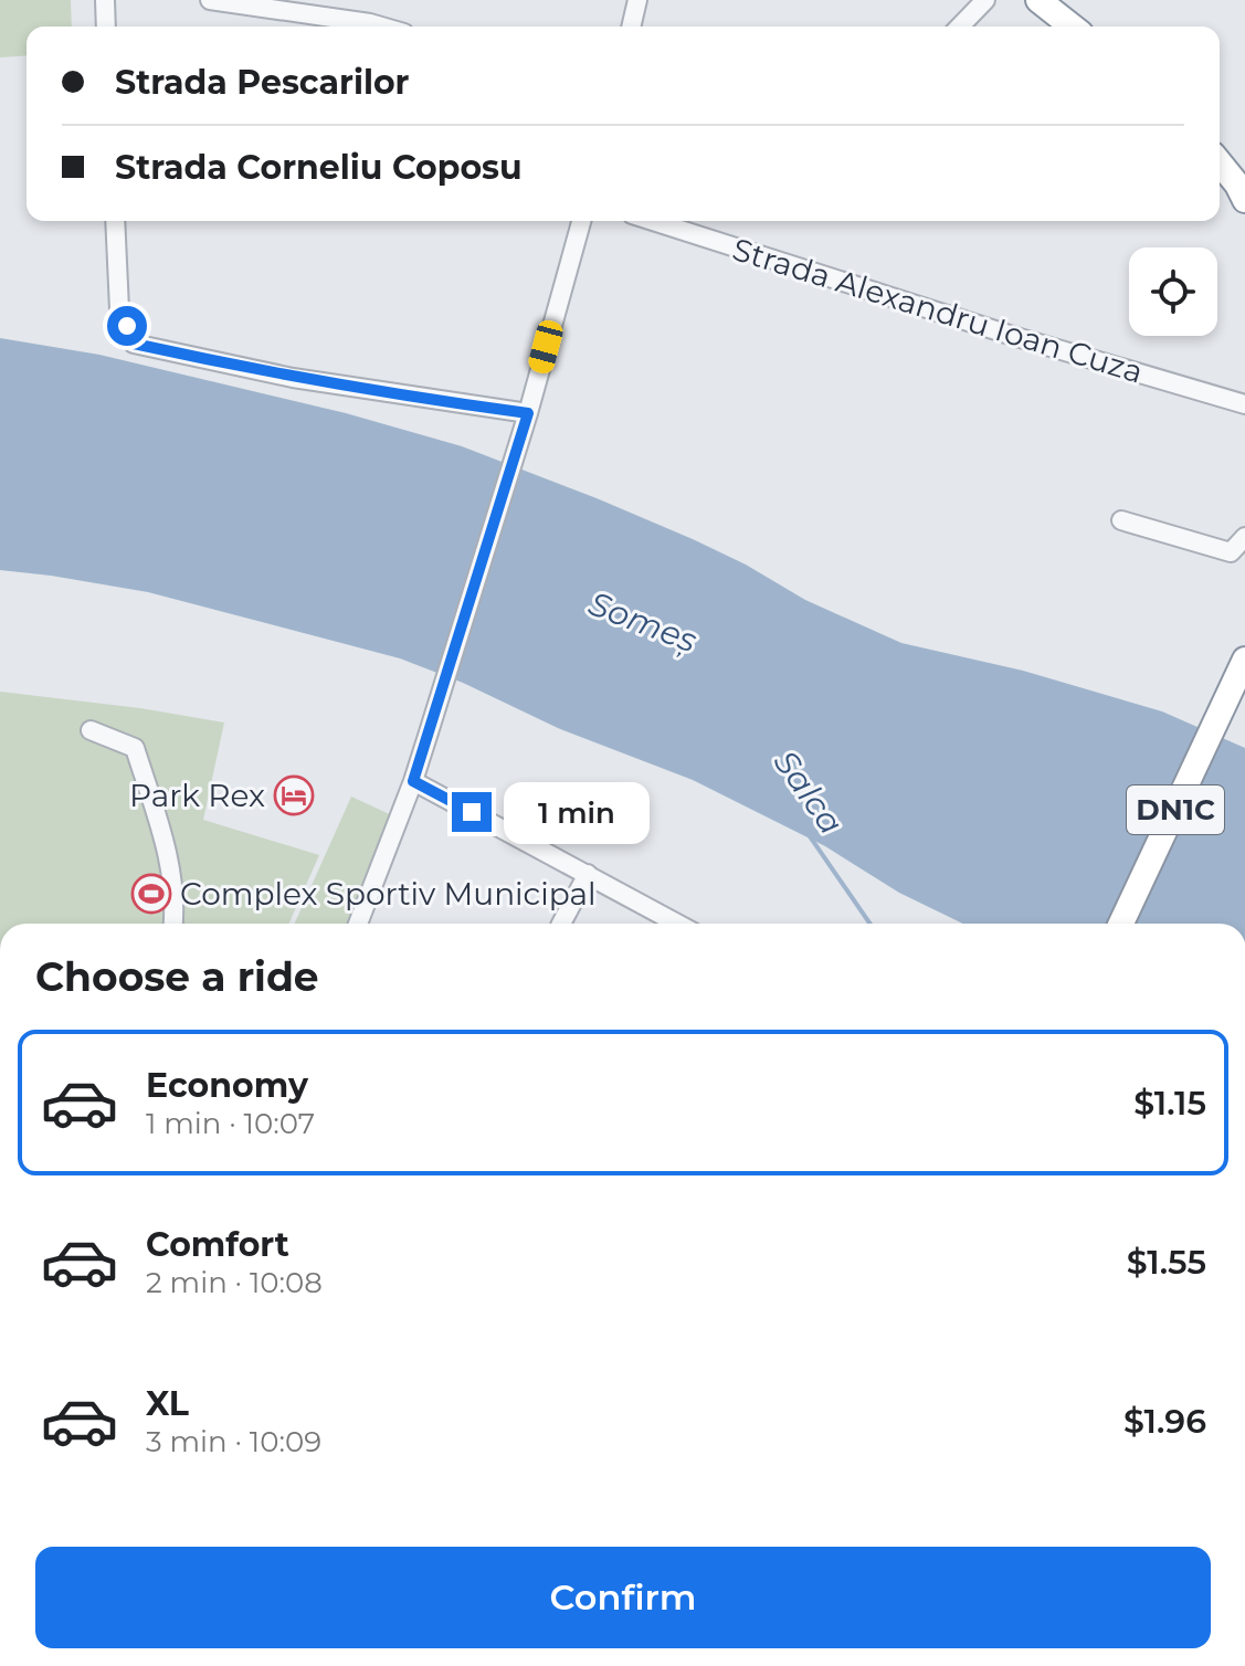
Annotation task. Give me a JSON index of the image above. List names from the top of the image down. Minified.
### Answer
{"streets":{"highway":["DN1C"],"street":["Strada Alexandru Ioan Cuza"]},"water":["Someș","Salca"],"places":{"hotel":["Park Rex"],"sports":["Complex Sportiv Municipal"]},"page":{"banner":["Strada Pescarilor","Strada Corneliu Coposu"],"bubble":"1 min","heading":"Choose a ride","list":[{"name":"Economy","note":"1 min · 10:07","value":"$1.15"},{"name":"Comfort","note":"2 min · 10:08","value":"$1.55"},{"name":"XL","note":"3 min · 10:09","value":"$1.96"}],"buttons":"Confirm"}}
